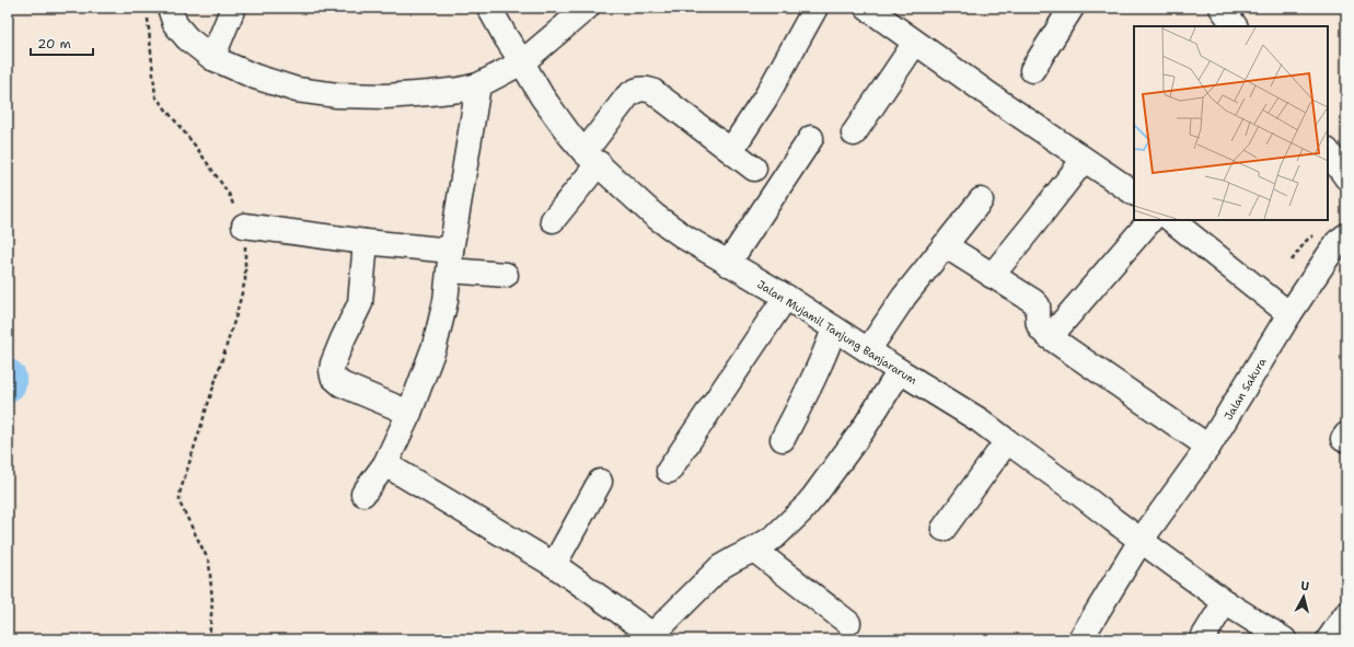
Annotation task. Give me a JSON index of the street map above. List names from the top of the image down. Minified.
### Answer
{"streets":{"street":["Jalan Mujamil Tanjung Banjararum","Jalan Sakura"]},"crossings":[["Jalan Mujamil Tanjung Banjararum","Jalan Sakura"]],"scale_bar":"20 m","north":"top"}
